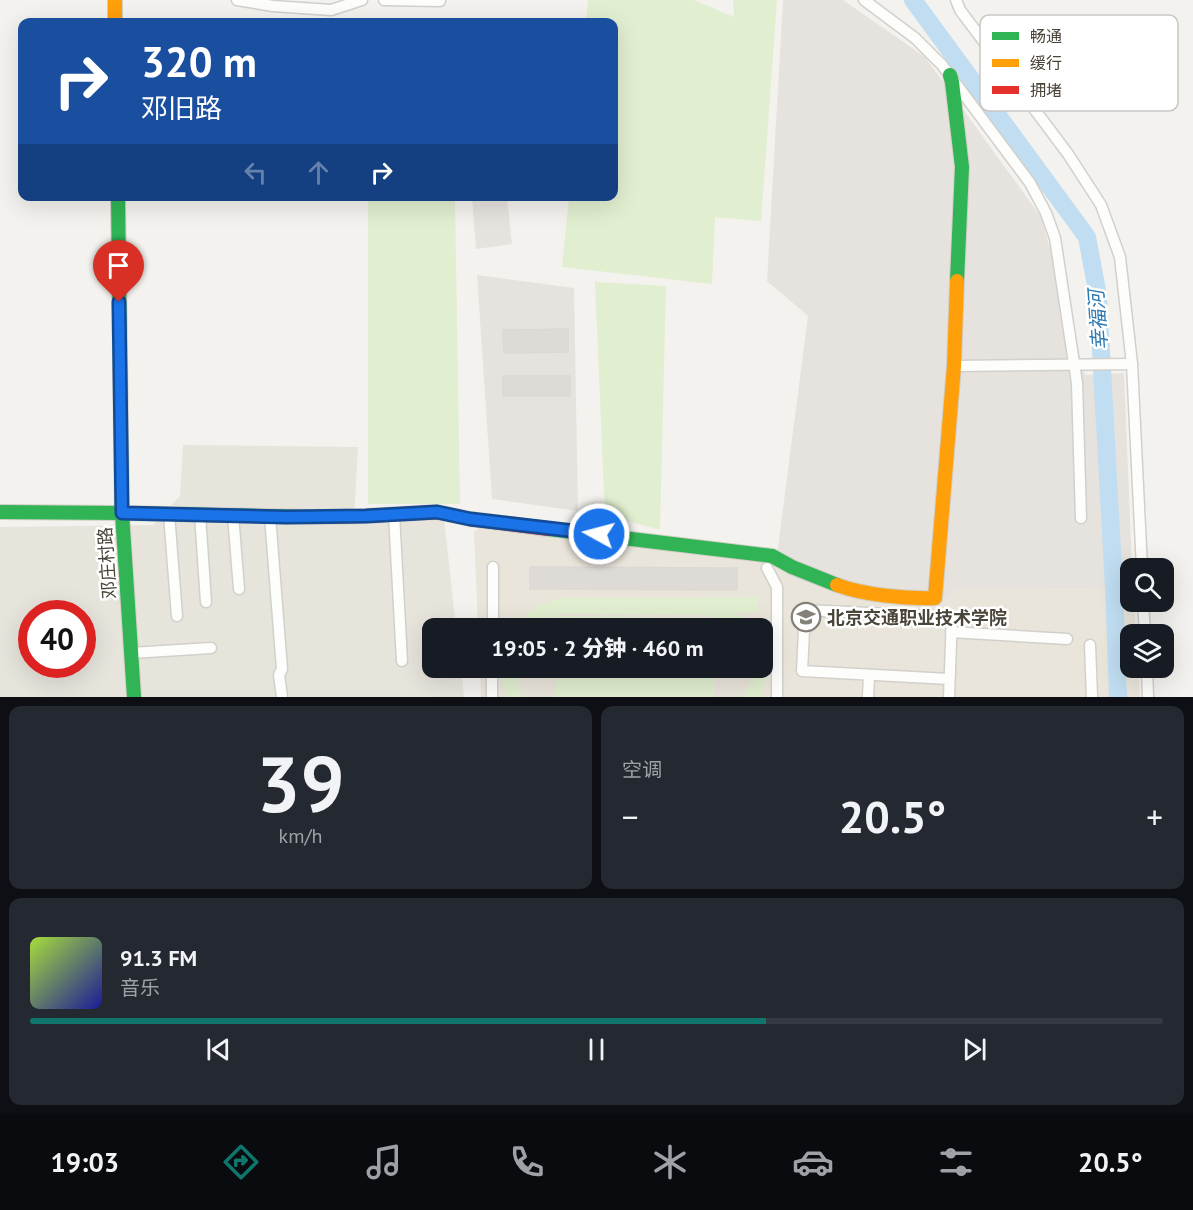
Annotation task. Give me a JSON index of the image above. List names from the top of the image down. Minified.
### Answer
{"streets":{"street":["邓庄村路"]},"water":["幸福河"],"places":{"school or university":["北京交通职业技术学院"]},"legend":["畅通","缓行","拥堵"],"page":{"turn":["320 m","邓旧路"],"limit":"40","trip":"19:05 · 2 分钟 · 460 m","tile":[["39","km/h"],"空调"],"heat":["−","20.5°","+"],"song":["91.3 FM","音乐"],"tabs":["19:03","20.5°"]}}
